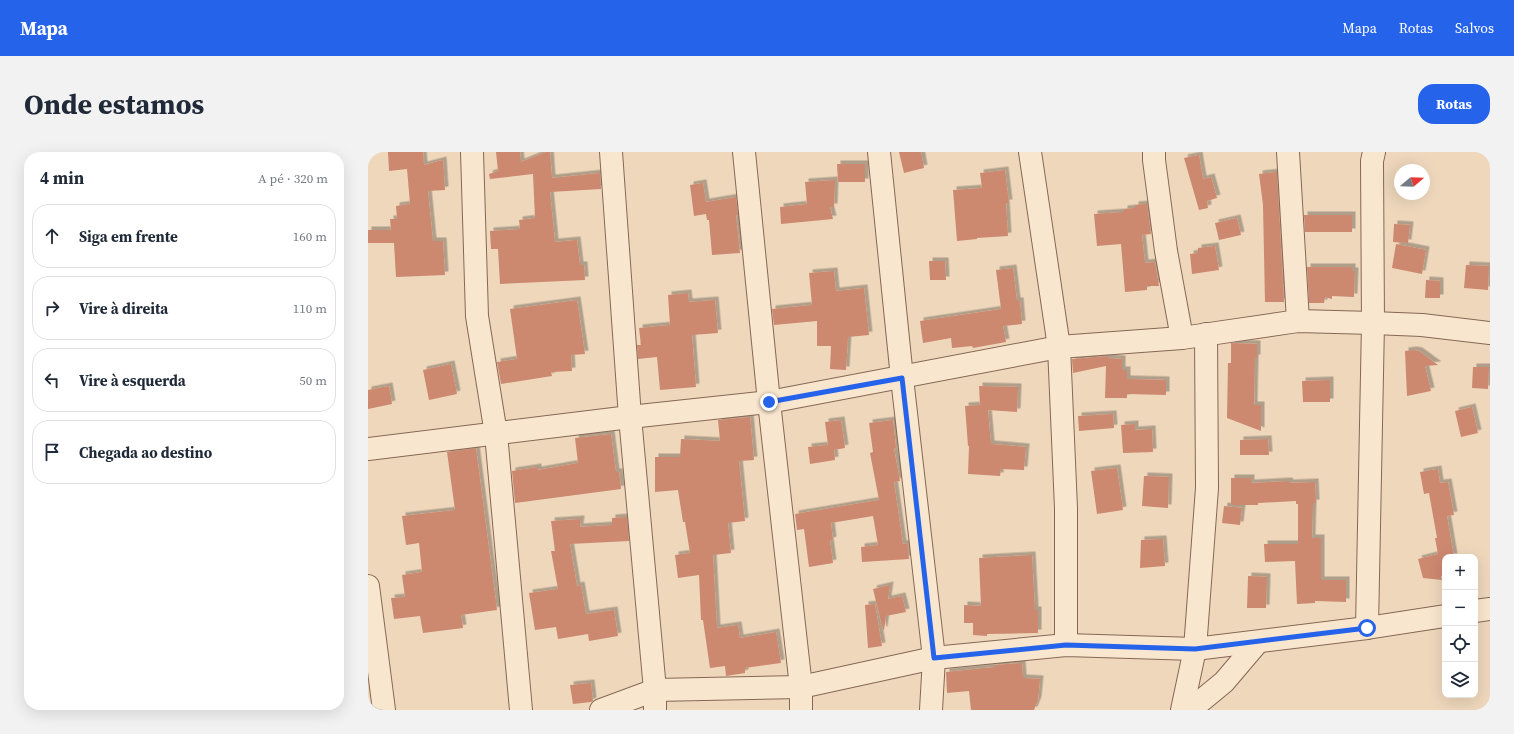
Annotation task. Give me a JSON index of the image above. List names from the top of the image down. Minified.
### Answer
{"north":"right","page":{"header":"Mapa","nav":["Mapa","Rotas","Salvos"],"buttons":"Rotas","title":"Onde estamos","heading":["4 min","A pé · 320 m"],"list":[["Siga em frente","160 m"],["Vire à direita","110 m"],["Vire à esquerda","50 m"],"Chegada ao destino"],"map_buttons":["+","−"]}}
